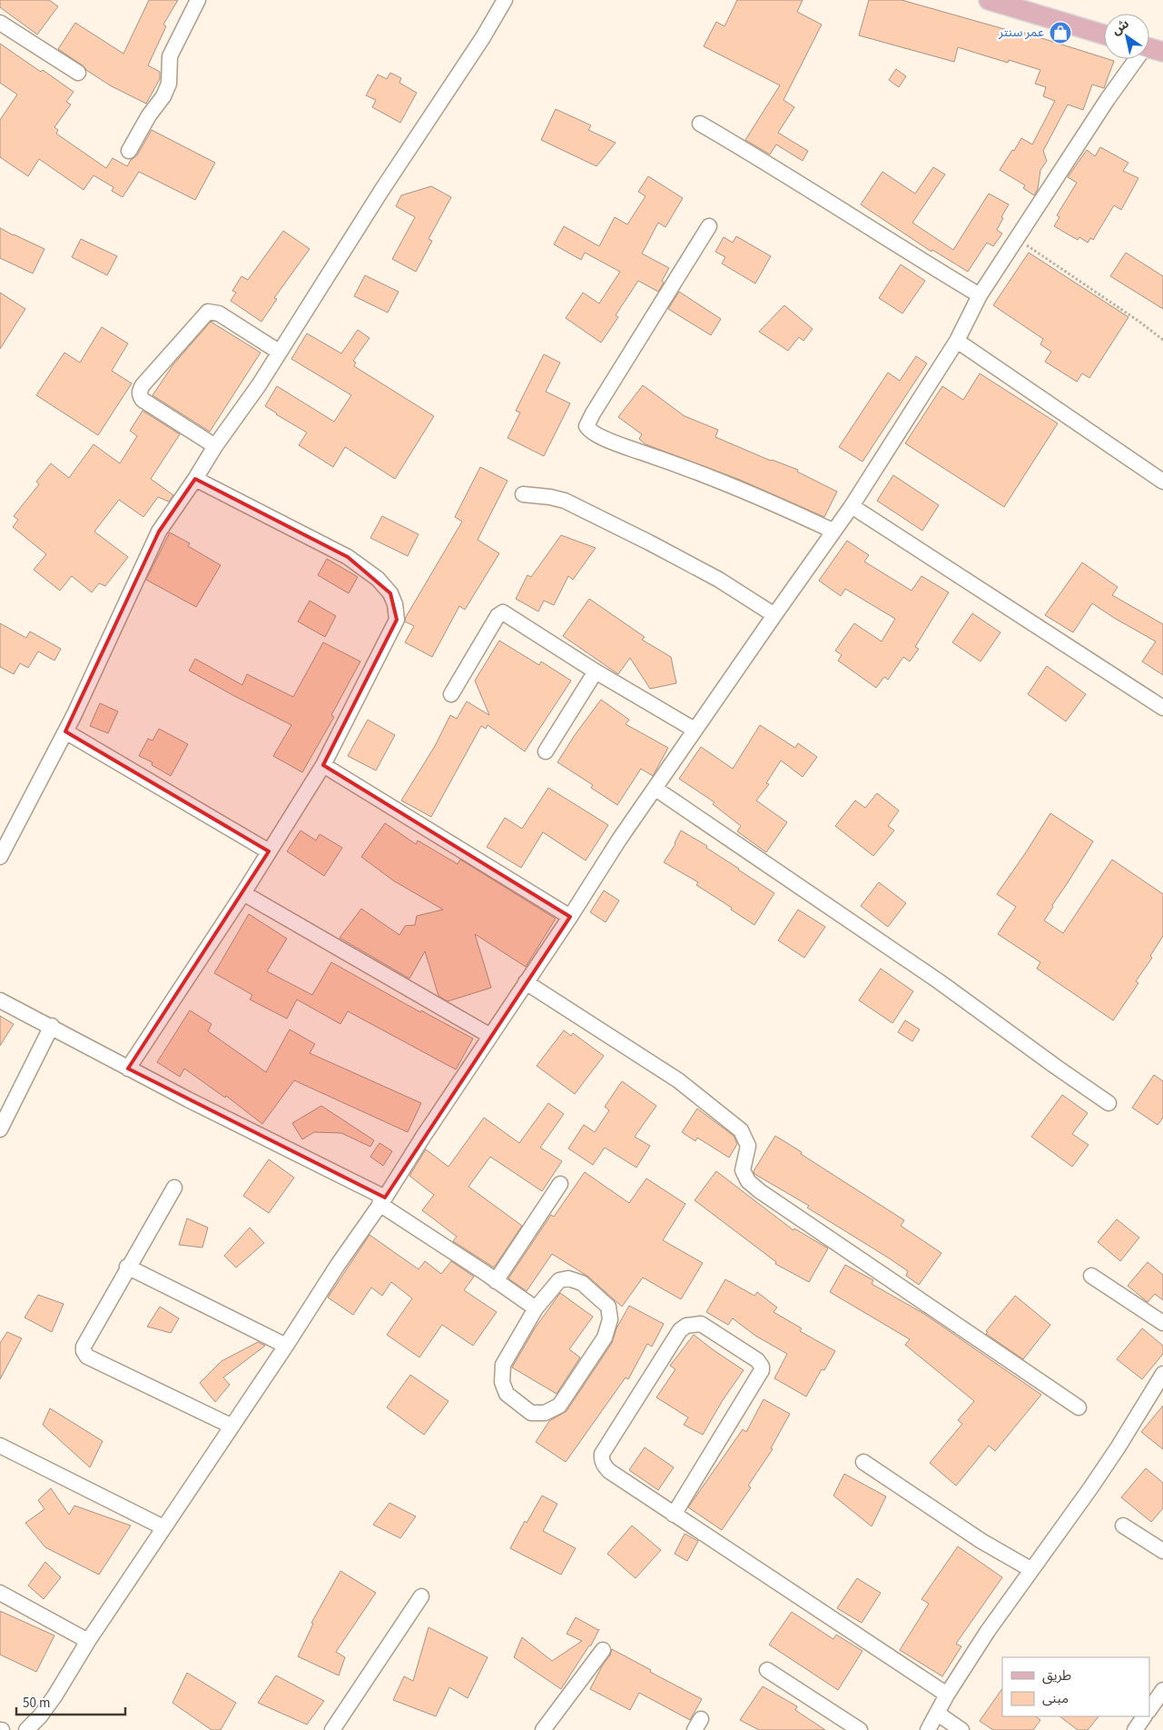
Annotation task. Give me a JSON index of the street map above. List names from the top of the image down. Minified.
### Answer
{"places":{"shop":["عمر سنتر"]},"legend":["طريق","مبنى"],"scale_bar":"50 m","north":"top left"}
